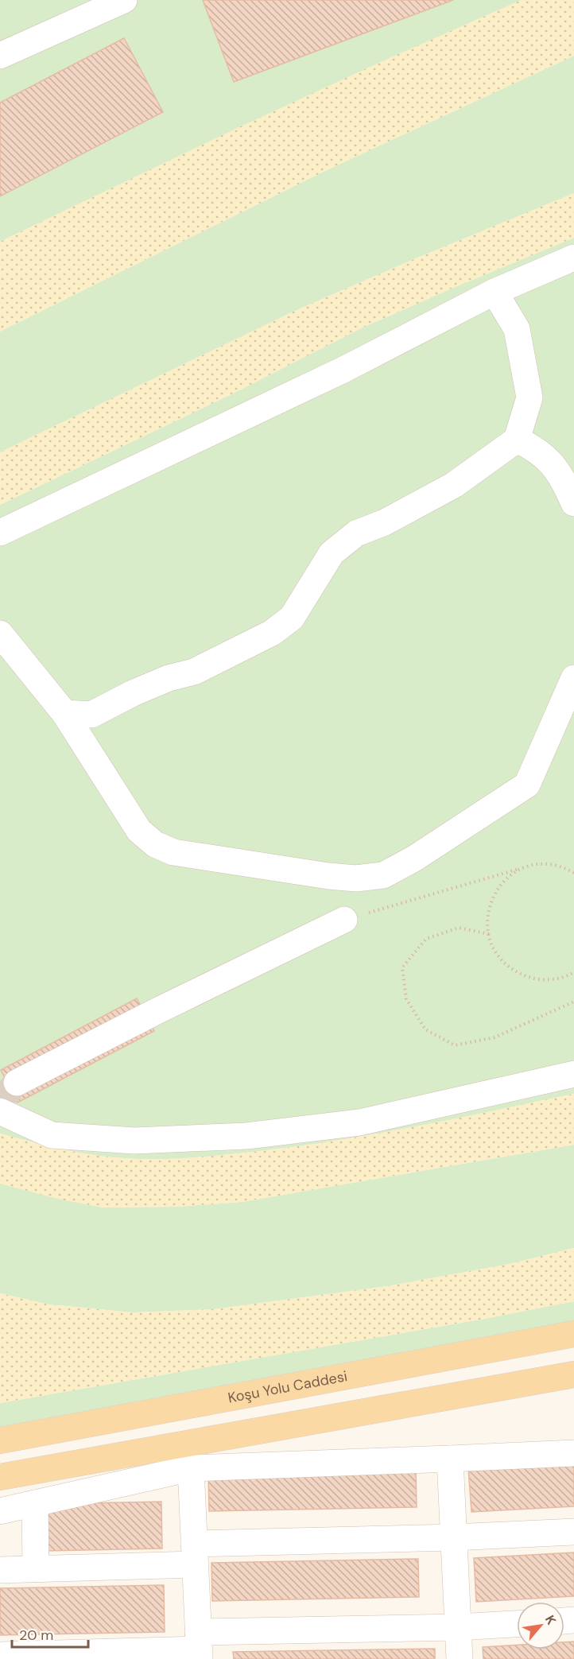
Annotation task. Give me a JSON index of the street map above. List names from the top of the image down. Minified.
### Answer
{"streets":{"main road":["Koşu Yolu Caddesi"]},"scale_bar":"20 m","north":"top right"}
